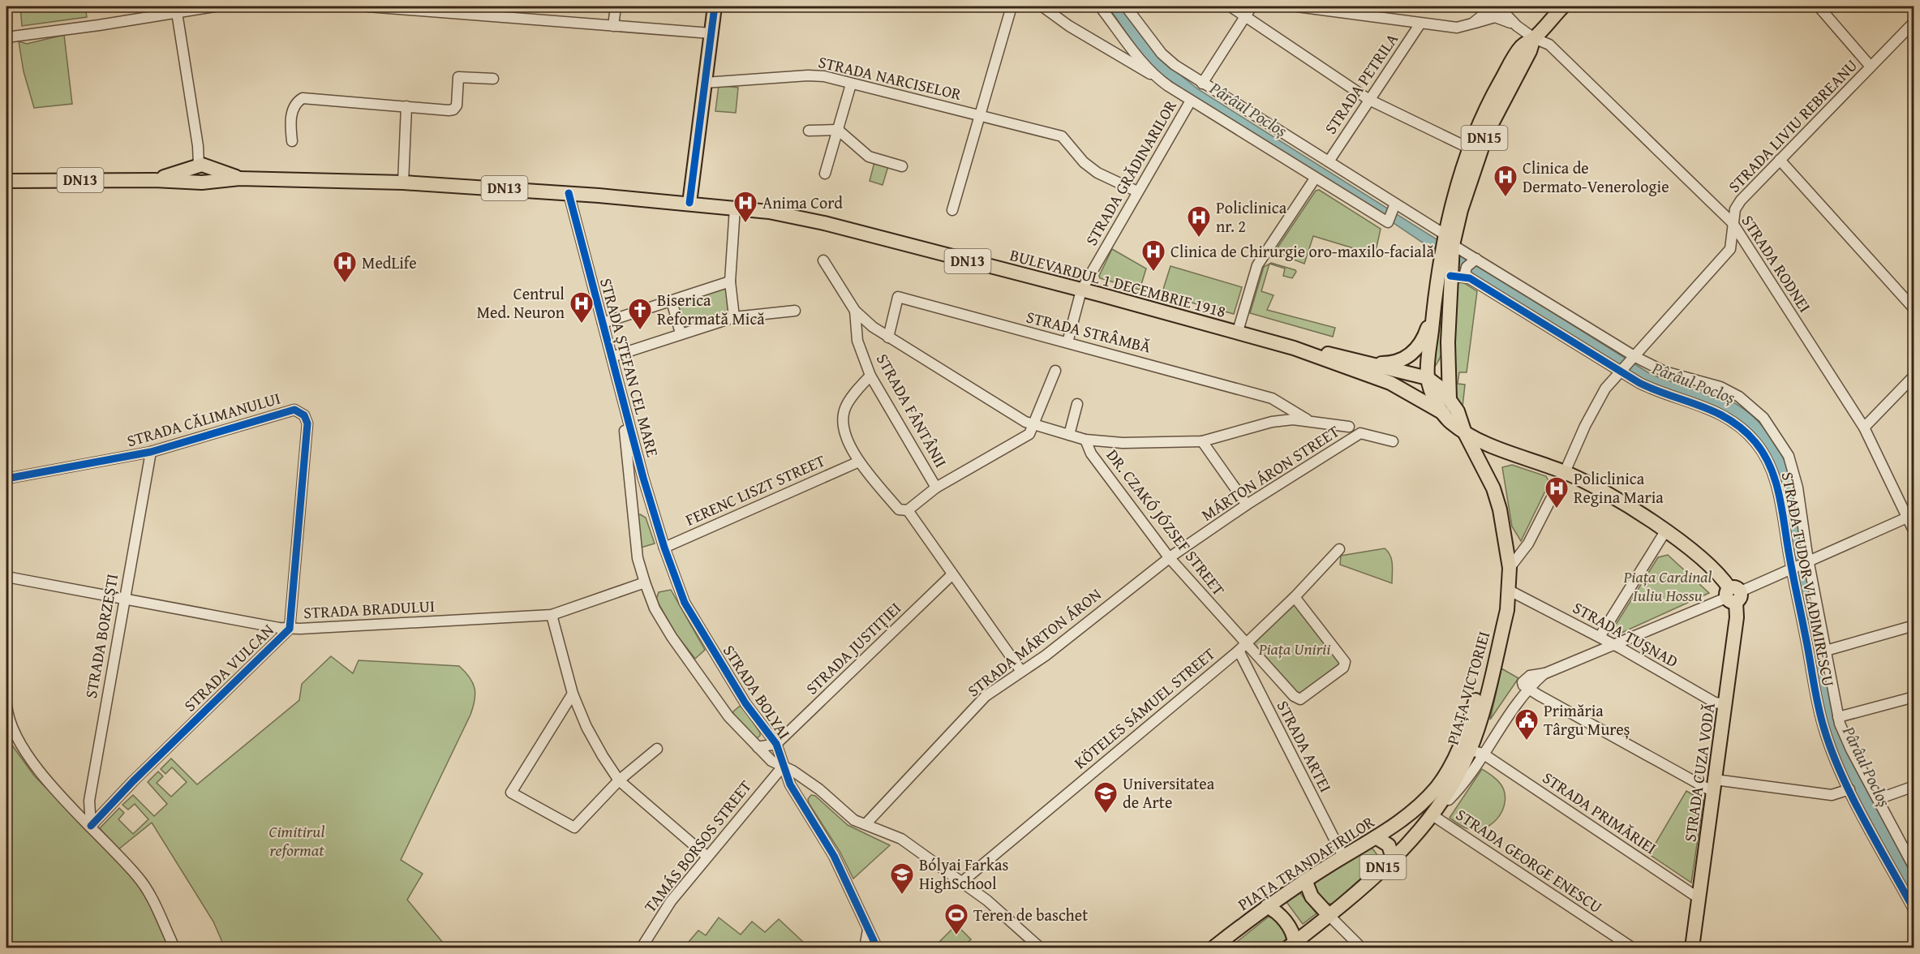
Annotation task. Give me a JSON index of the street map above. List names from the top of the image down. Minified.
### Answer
{"streets":{"main road":["DN15","DN13","BULEVARDUL 1 DECEMBRIE 1918","PIAȚA VICTORIEI","STRADA CUZA VODĂ","PIAȚA TRANDAFIRILOR"],"street":["STRADA NARCISELOR","STRADA PETRILA","STRADA LIVIU REBREANU","STRADA GRĂDINARILOR","STRADA RODNEI","STRADA STRÂMBĂ","STRADA ȘTEFAN CEL MARE","STRADA FÂNTÂNII","STRADA CĂLIMANULUI","MÁRTON ÁRON STREET","FERENC LISZT STREET","DR. CZAKÓ JÓZSEF STREET","STRADA TUDOR VLADIMIRESCU","STRADA BRADULUI","STRADA TUȘNAD","STRADA BORZEȘTI","STRADA MÁRTON ÁRON","STRADA JUSTIȚIEI","STRADA VULCAN","STRADA BOLYAI","KÖTELES SÁMUEL STREET","STRADA ARTEI","STRADA PRIMĂRIEI","TAMÁS BORSOS STREET","STRADA GEORGE ENESCU"]},"crossings":[["STRADA NARCISELOR","STRADA GRĂDINARILOR"],["STRADA LIVIU REBREANU","STRADA RODNEI"],["STRADA LIVIU REBREANU","STRADA TUDOR VLADIMIRESCU"],["STRADA LIVIU REBREANU","PIAȚA VICTORIEI"],["DN15","STRADA RODNEI"],["DN15","BULEVARDUL 1 DECEMBRIE 1918"],["DN15","STRADA TUDOR VLADIMIRESCU"],["DN15","PIAȚA VICTORIEI"],["DN15","STRADA GEORGE ENESCU"],["STRADA GRĂDINARILOR","BULEVARDUL 1 DECEMBRIE 1918"],["STRADA GRĂDINARILOR","STRADA STRÂMBĂ"],["BULEVARDUL 1 DECEMBRIE 1918","STRADA ȘTEFAN CEL MARE"],["BULEVARDUL 1 DECEMBRIE 1918","PIAȚA VICTORIEI"],["STRADA STRÂMBĂ","STRADA FÂNTÂNII"],["STRADA STRÂMBĂ","DR. CZAKÓ JÓZSEF STREET"],["STRADA ȘTEFAN CEL MARE","FERENC LISZT STREET"],["STRADA ȘTEFAN CEL MARE","STRADA BRADULUI"],["STRADA ȘTEFAN CEL MARE","STRADA BOLYAI"],["STRADA CĂLIMANULUI","STRADA BORZEȘTI"],["STRADA CĂLIMANULUI","STRADA VULCAN"],["MÁRTON ÁRON STREET","DR. CZAKÓ JÓZSEF STREET"],["MÁRTON ÁRON STREET","STRADA MÁRTON ÁRON"],["FERENC LISZT STREET","STRADA BOLYAI"],["DR. CZAKÓ JÓZSEF STREET","STRADA MÁRTON ÁRON"],["DR. CZAKÓ JÓZSEF STREET","KÖTELES SÁMUEL STREET"],["DR. CZAKÓ JÓZSEF STREET","STRADA ARTEI"],["STRADA BRADULUI","STRADA BORZEȘTI"],["STRADA BRADULUI","STRADA VULCAN"],["STRADA BRADULUI","STRADA BOLYAI"],["STRADA TUȘNAD","PIAȚA VICTORIEI"],["STRADA TUȘNAD","STRADA CUZA VODĂ"],["STRADA BORZEȘTI","STRADA VULCAN"],["STRADA MÁRTON ÁRON","STRADA BOLYAI"],["STRADA JUSTIȚIEI","STRADA BOLYAI"],["PIAȚA VICTORIEI","STRADA GEORGE ENESCU"],["PIAȚA VICTORIEI","PIAȚA TRANDAFIRILOR"],["STRADA BOLYAI","KÖTELES SÁMUEL STREET"],["STRADA BOLYAI","TAMÁS BORSOS STREET"],["KÖTELES SÁMUEL STREET","STRADA ARTEI"],["STRADA ARTEI","PIAȚA TRANDAFIRILOR"],["STRADA CUZA VODĂ","STRADA PRIMĂRIEI"]],"water":["Pârâul Pocloș"],"parks":["Piața Cardinal Iuliu Hossu","Piața Unirii","Cimitirul reformat"],"places":{"hospital":["Clinica de Dermato-Venerologie","Anima Cord","Policlinica nr. 2","Clinica de Chirurgie oro-maxilo-facială","MedLife","Centrul Med. Neuron","Policlinica Regina Maria"],"church":["Biserica Reformată Mică"],"public building":["Primăria Târgu Mureș"],"school or university":["Universitatea de Arte","Bólyai Farkas HighSchool"],"sports":["Teren de baschet"]}}
